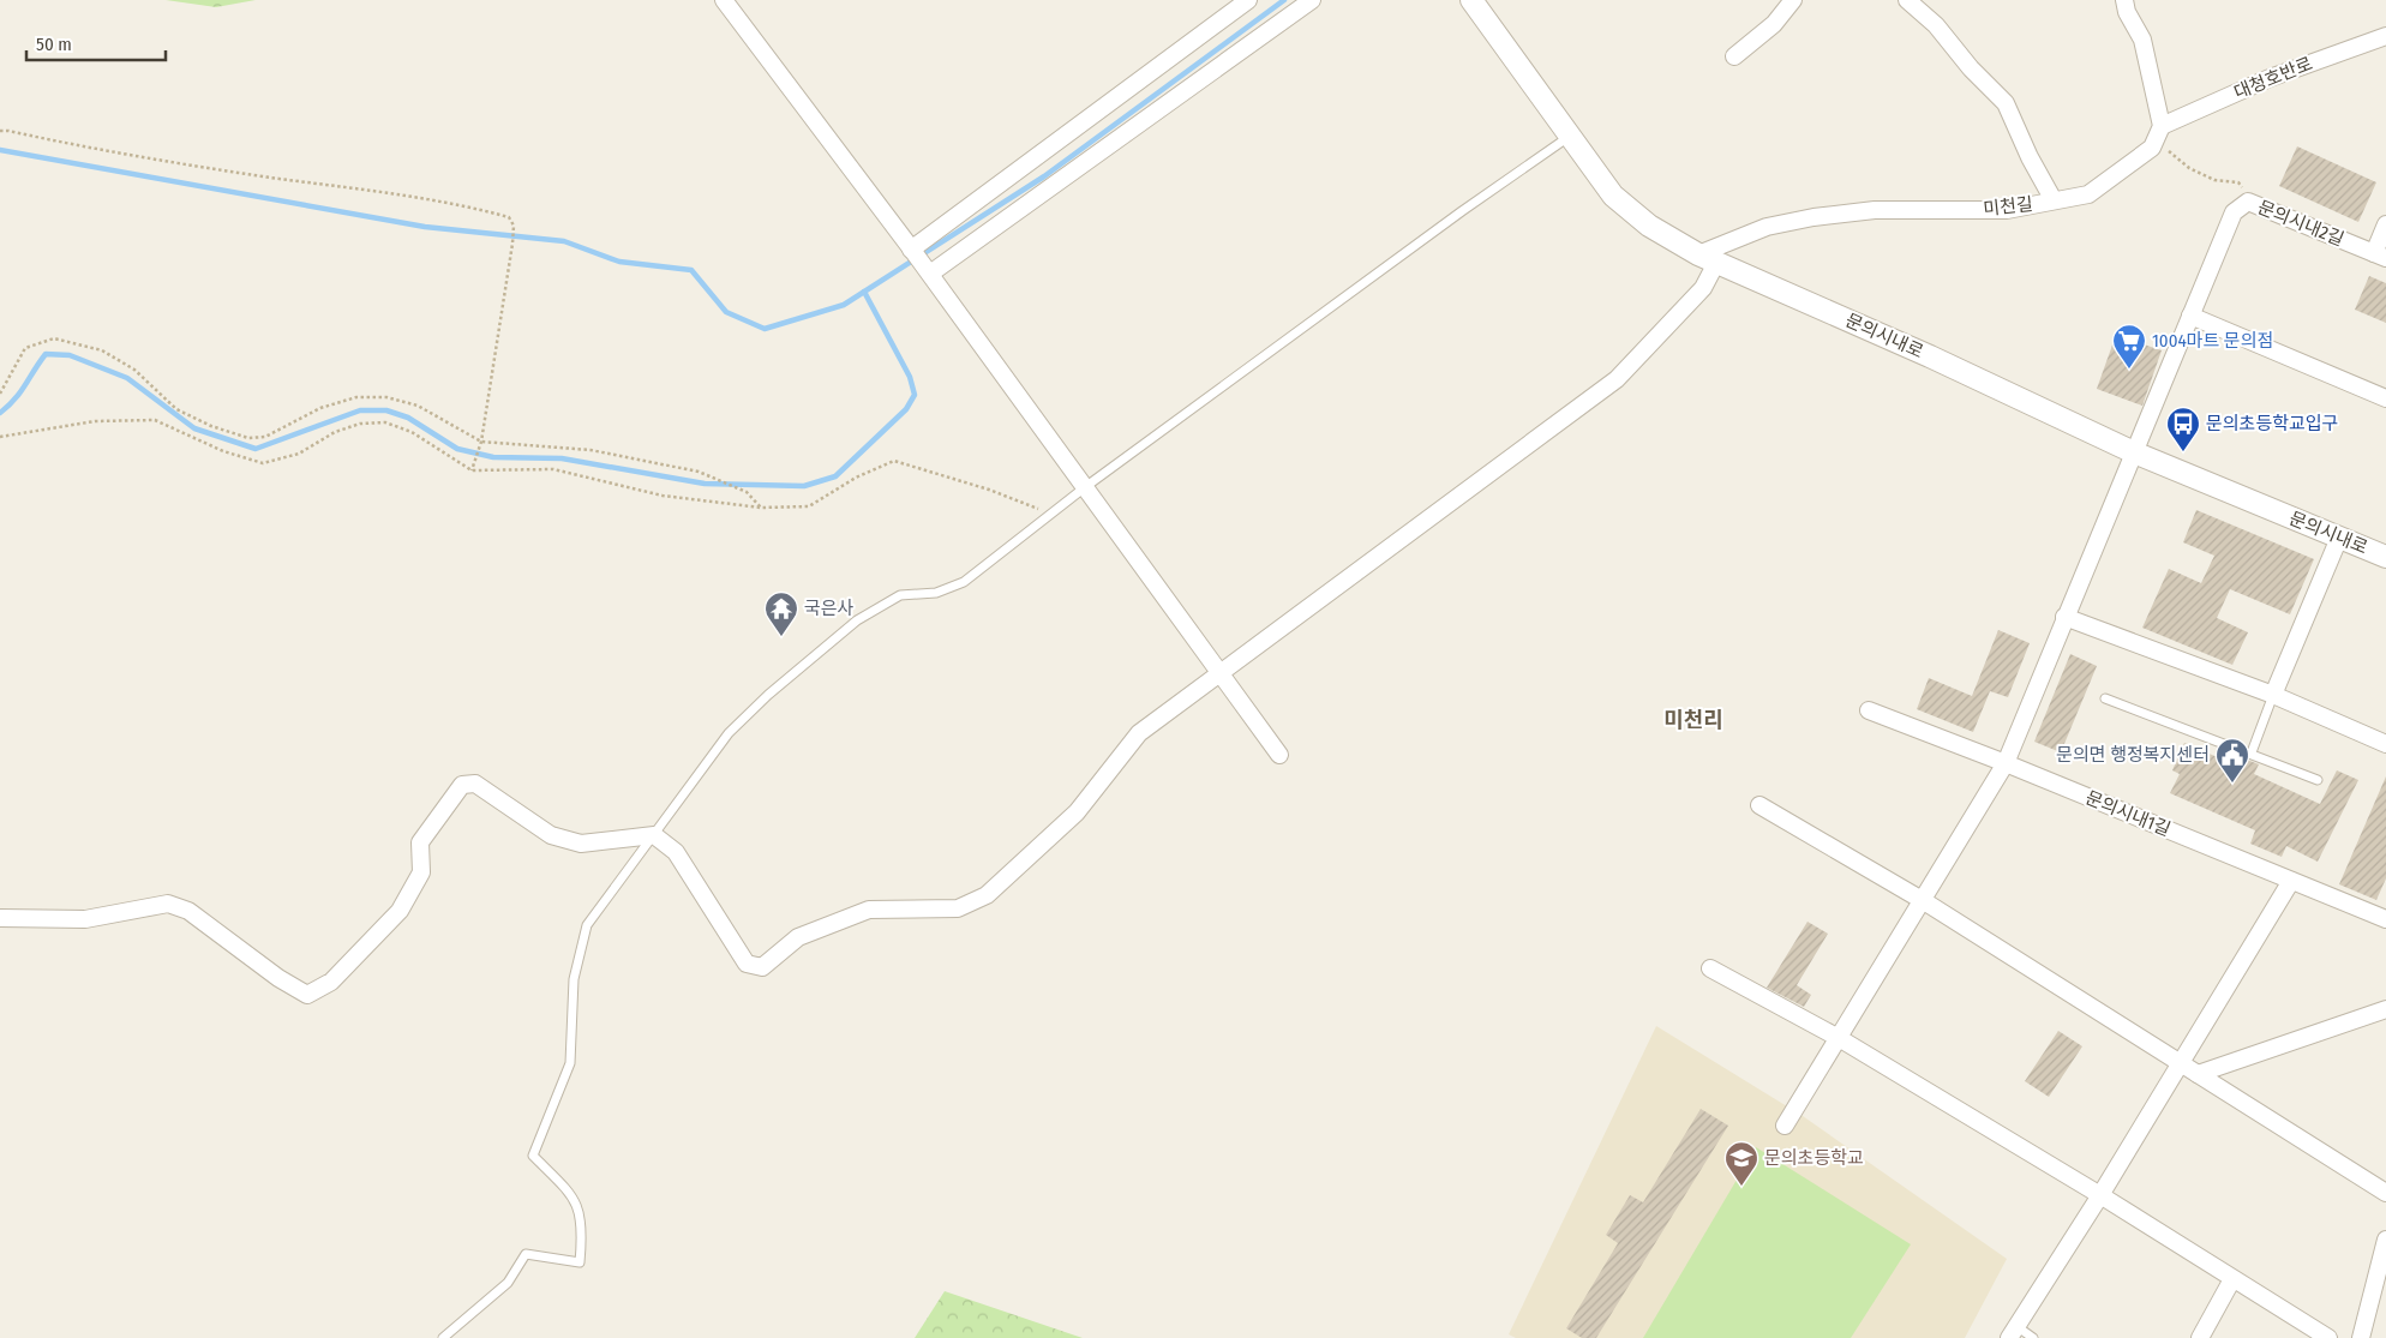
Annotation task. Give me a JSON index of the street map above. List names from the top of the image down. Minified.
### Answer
{"streets":{"street":["대청호반로","미천길","문의시내2길","문의시내로","문의시내1길"]},"crossings":[["대청호반로","미천길"],["미천길","문의시내로"],["문의시내2길","문의시내로"],["문의시내2길","문의시내1길"]],"districts":["미천리"],"places":{"supermarket":["1004마트 문의점"],"bus stop":["문의초등학교입구"],"temple":["국은사"],"public building":["문의면 행정복지센터"],"school or university":["문의초등학교"]},"scale_bar":"50 m"}
